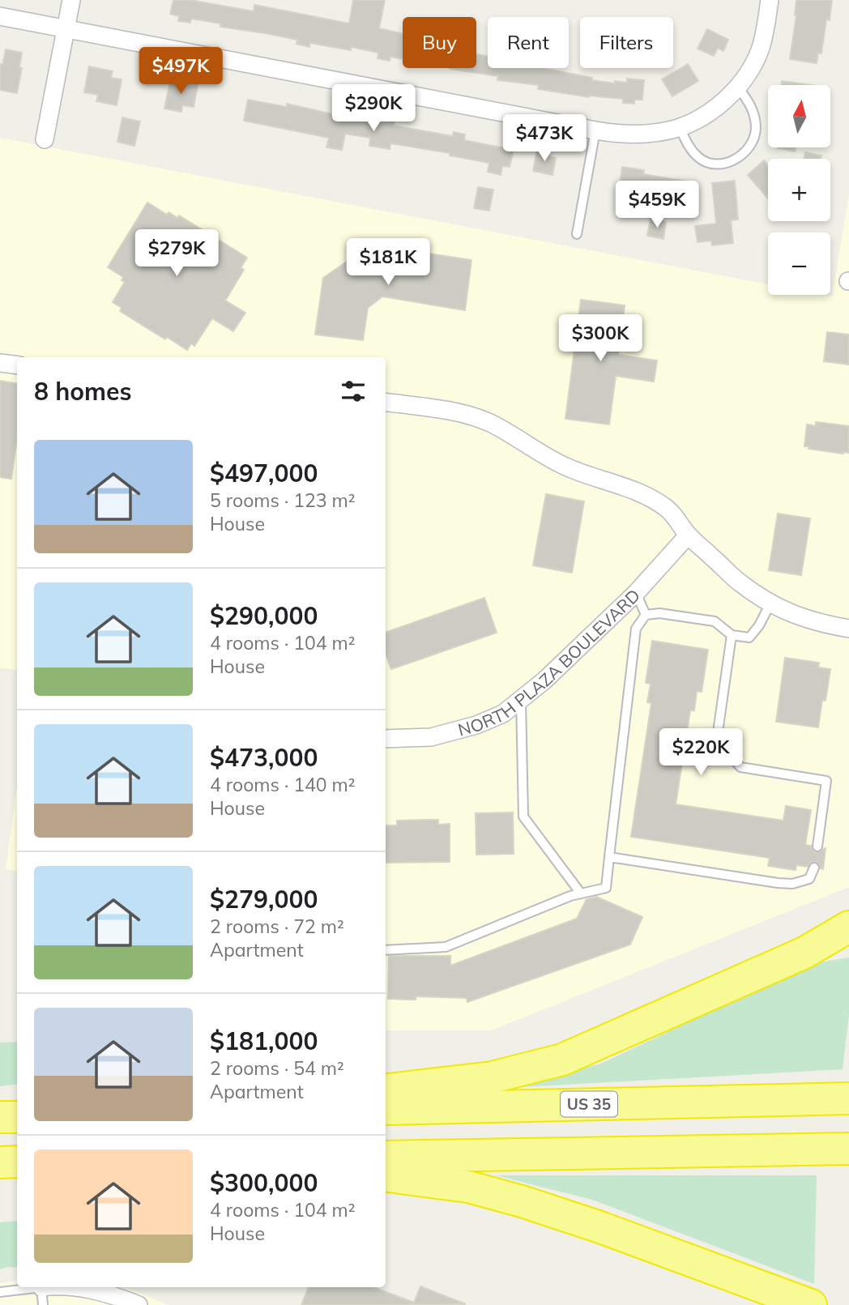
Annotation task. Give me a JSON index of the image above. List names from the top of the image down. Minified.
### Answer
{"streets":{"highway":["US 35"],"street":["NORTH PLAZA BOULEVARD"]},"north":"top","page":{"chip":["Buy","Rent","Filters"],"price":["$497K","$290K","$473K","$459K","$279K","$181K","$300K","$220K"],"map_buttons":["+","−"],"heading":"8 homes","list":[{"name":"$497,000","note":"5 rooms · 123 m² · House"},{"name":"$290,000","note":"4 rooms · 104 m² · House"},{"name":"$473,000","note":"4 rooms · 140 m² · House"},{"name":"$279,000","note":"2 rooms · 72 m² · Apartment"},{"name":"$181,000","note":"2 rooms · 54 m² · Apartment"},{"name":"$300,000","note":"4 rooms · 104 m² · House"}]}}
